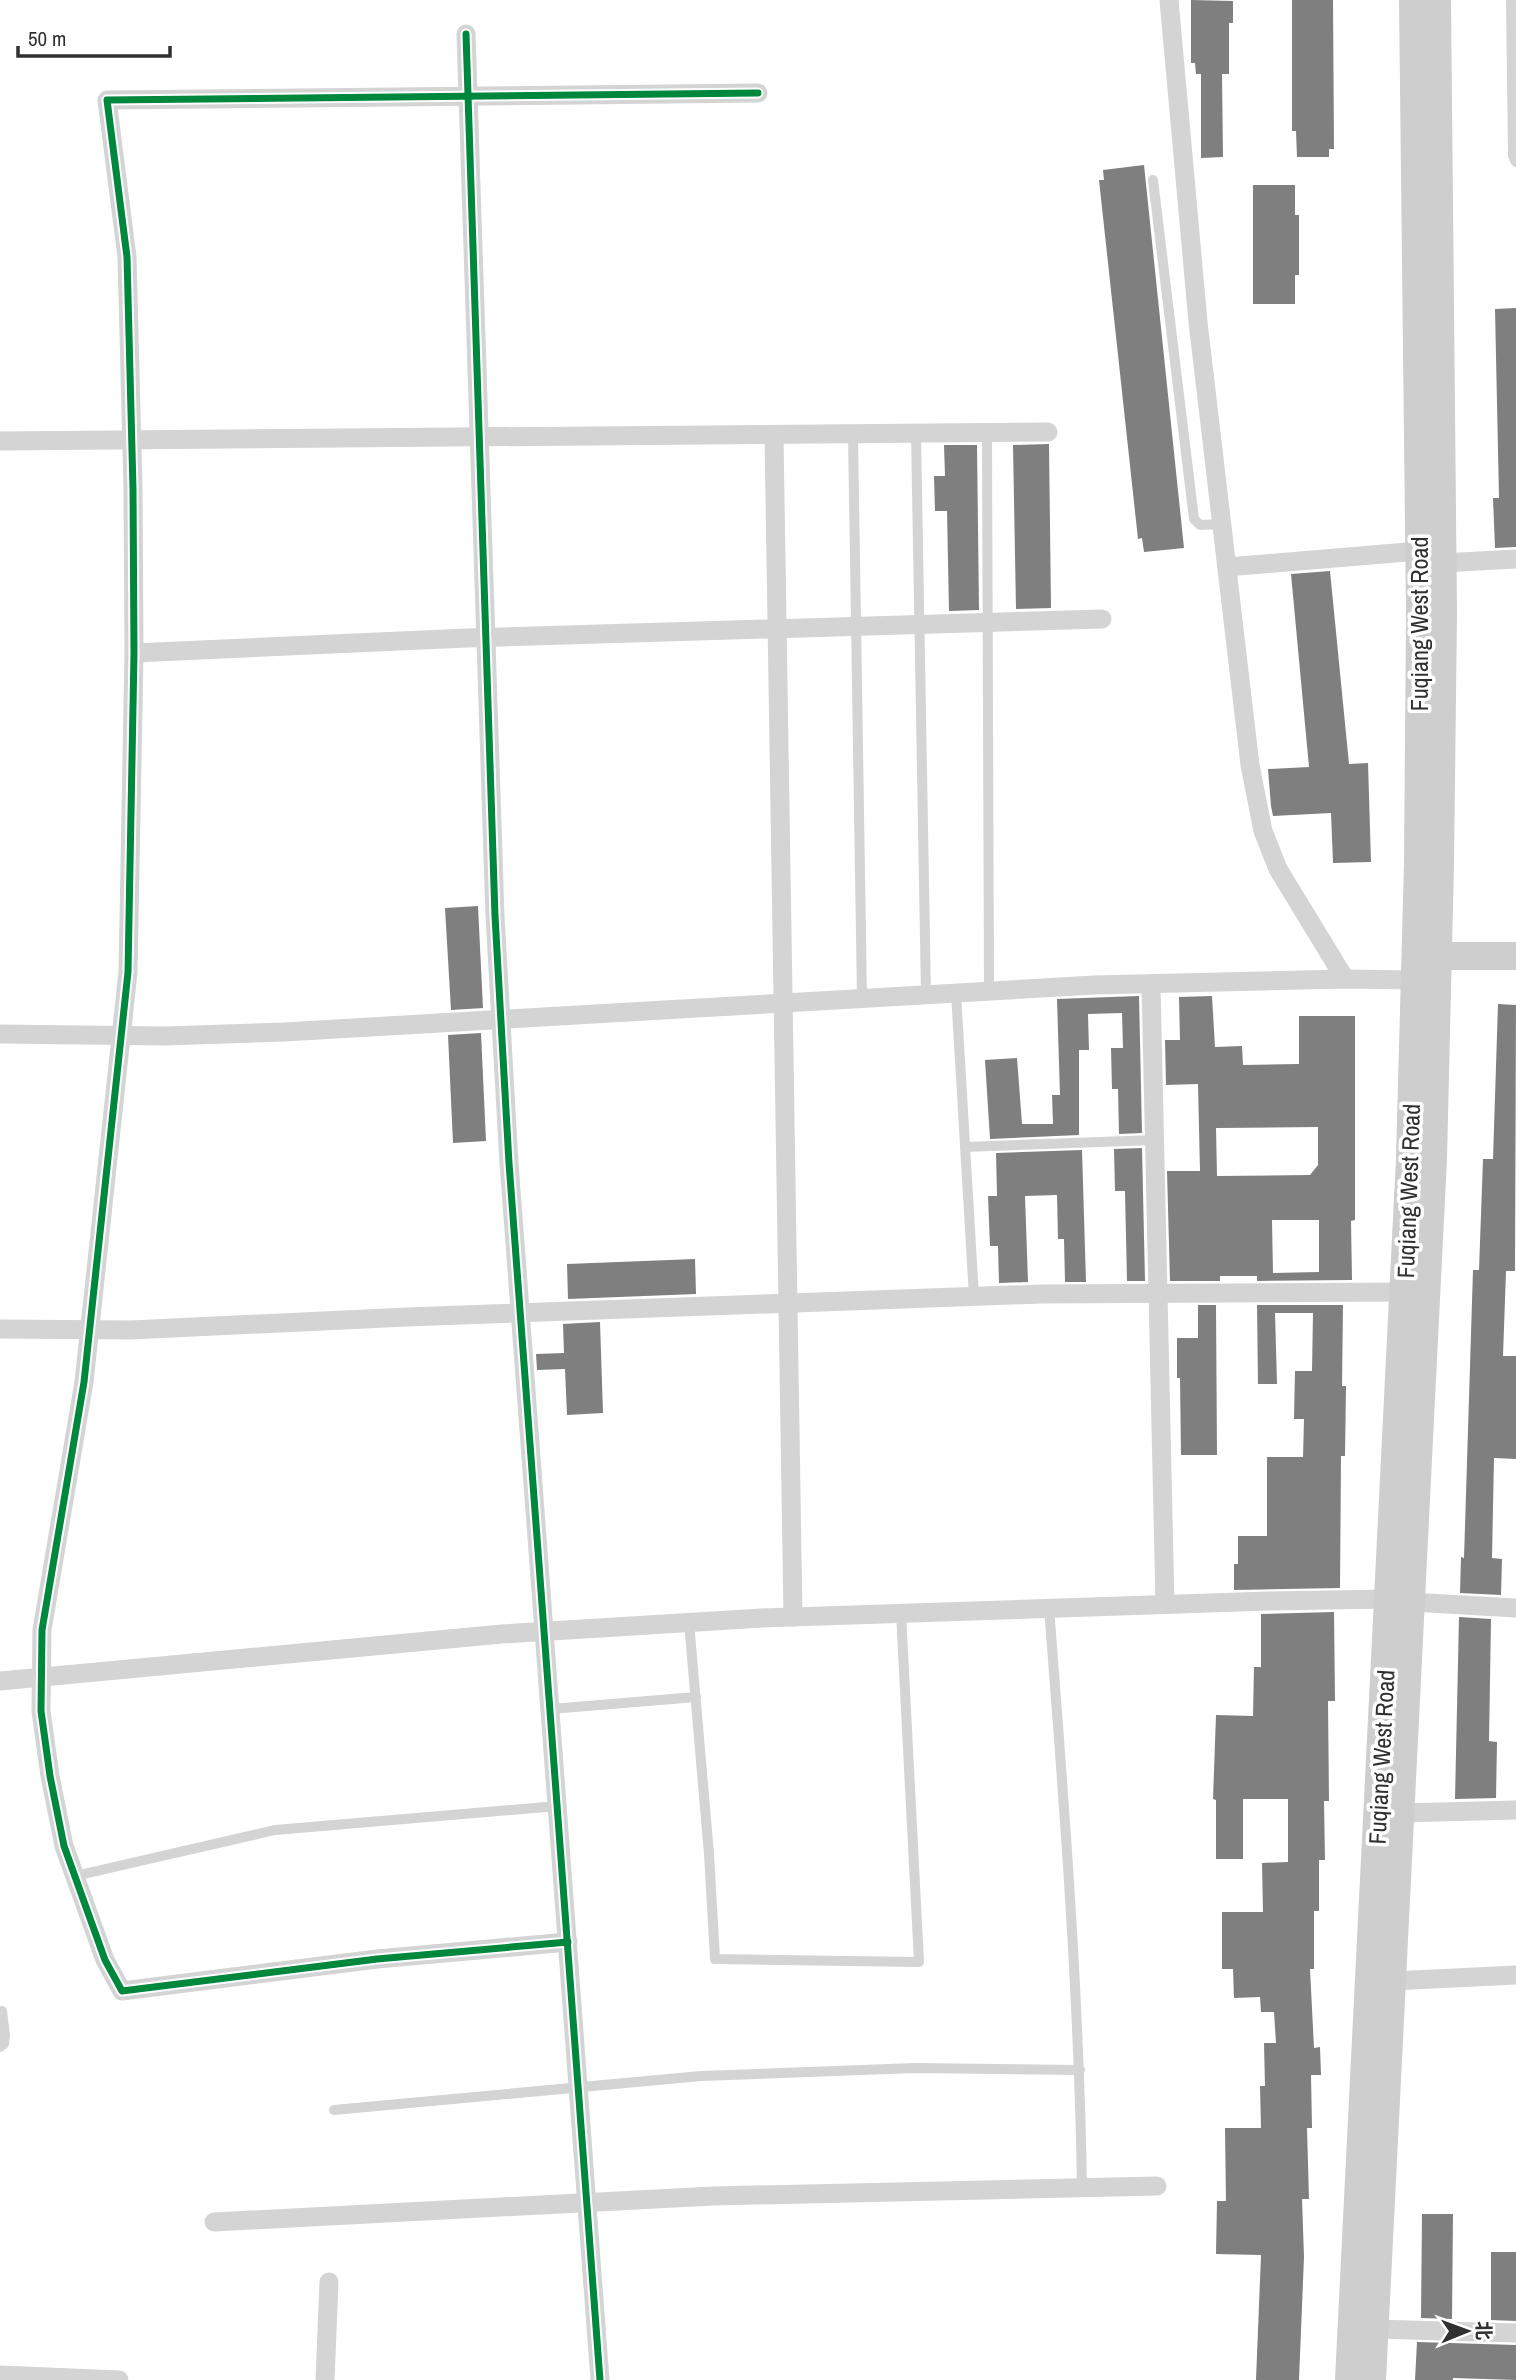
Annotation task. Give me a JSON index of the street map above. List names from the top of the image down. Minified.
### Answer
{"streets":{"main road":["Fuqiang West Road"]},"scale_bar":"50 m","north":"right"}
